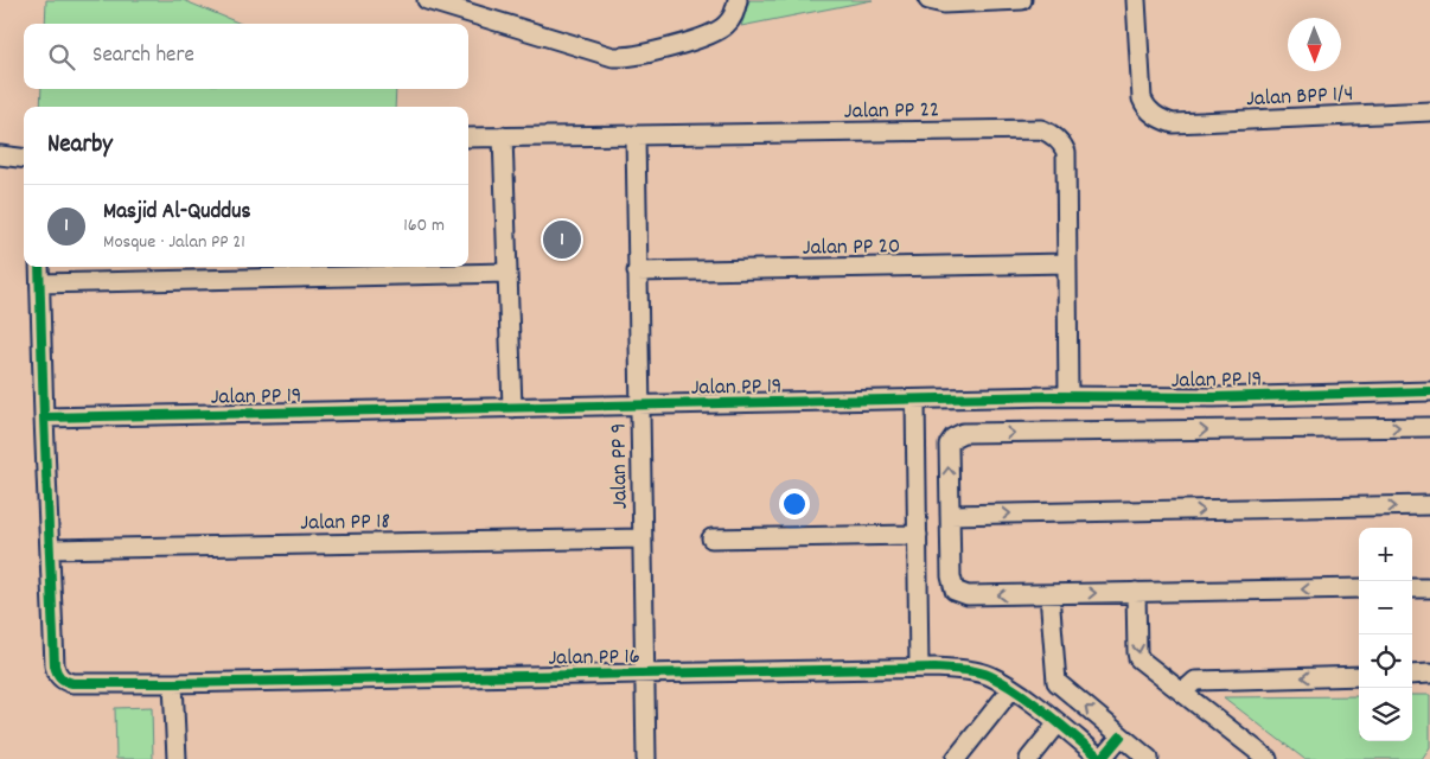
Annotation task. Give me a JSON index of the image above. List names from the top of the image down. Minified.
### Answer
{"streets":{"street":["Jalan BPP 1/4","Jalan PP 22","Jalan PP 20","Jalan PP 19","Jalan PP 9","Jalan PP 18","Jalan PP 16"]},"crossings":[["Jalan PP 22","Jalan PP 20"],["Jalan PP 22","Jalan PP 19"],["Jalan PP 22","Jalan PP 9"],["Jalan PP 20","Jalan PP 9"],["Jalan PP 19","Jalan PP 9"],["Jalan PP 9","Jalan PP 18"],["Jalan PP 9","Jalan PP 16"],["Jalan PP 18","Jalan PP 16"]],"north":"bottom","page":{"search":"Search here","heading":"Nearby","list":[{"mark":"1","name":"Masjid Al-Quddus","note":"Mosque · Jalan PP 21","value":"160 m"}],"pins":"1","map_buttons":["+","−"]}}
